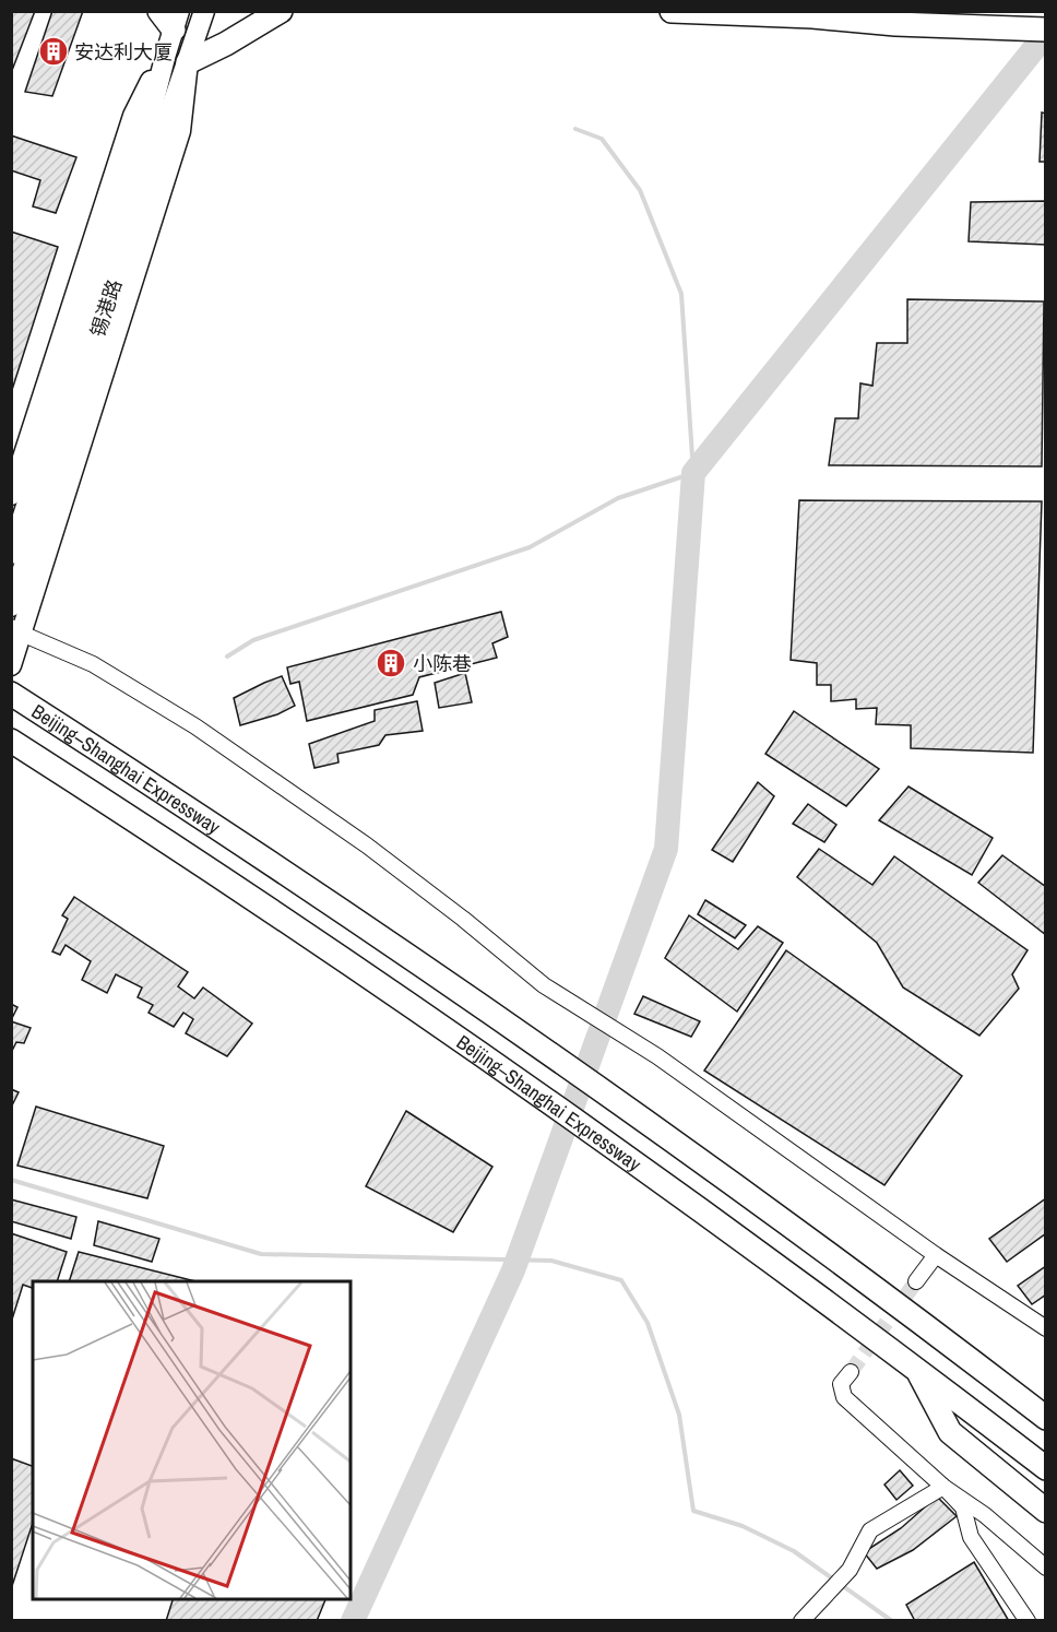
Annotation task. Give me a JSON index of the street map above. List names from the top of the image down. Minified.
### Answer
{"streets":{"highway":["Beijing–Shanghai Expressway"],"main road":["锡港路"]},"places":{"building":["安达利大厦","小陈巷"]}}
